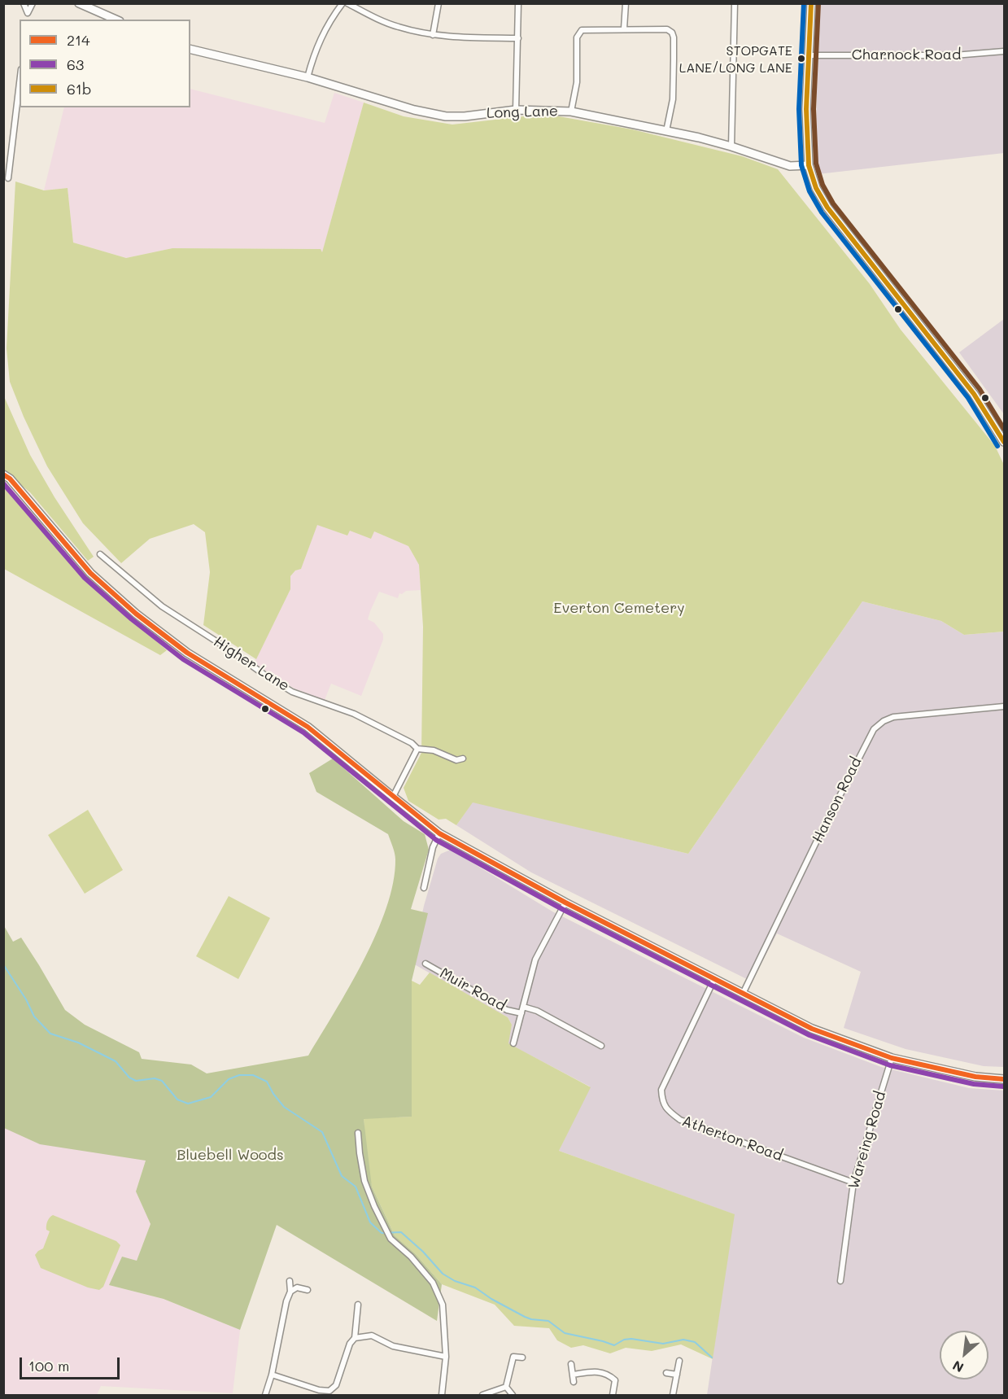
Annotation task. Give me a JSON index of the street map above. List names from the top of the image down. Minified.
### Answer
{"streets":{"street":["Charnock Road","Long Lane","Higher Lane","Hanson Road","Muir Road","Atherton Road","Wareing Road"]},"crossings":[["Atherton Road","Wareing Road"]],"parks":["Everton Cemetery","Bluebell Woods"],"places":["STOPGATE LANE/LONG LANE"],"lines":["transit line 61b","transit line 214","transit line 63"],"legend":["214","63","61b"],"scale_bar":"100 m","north":"bottom left"}
